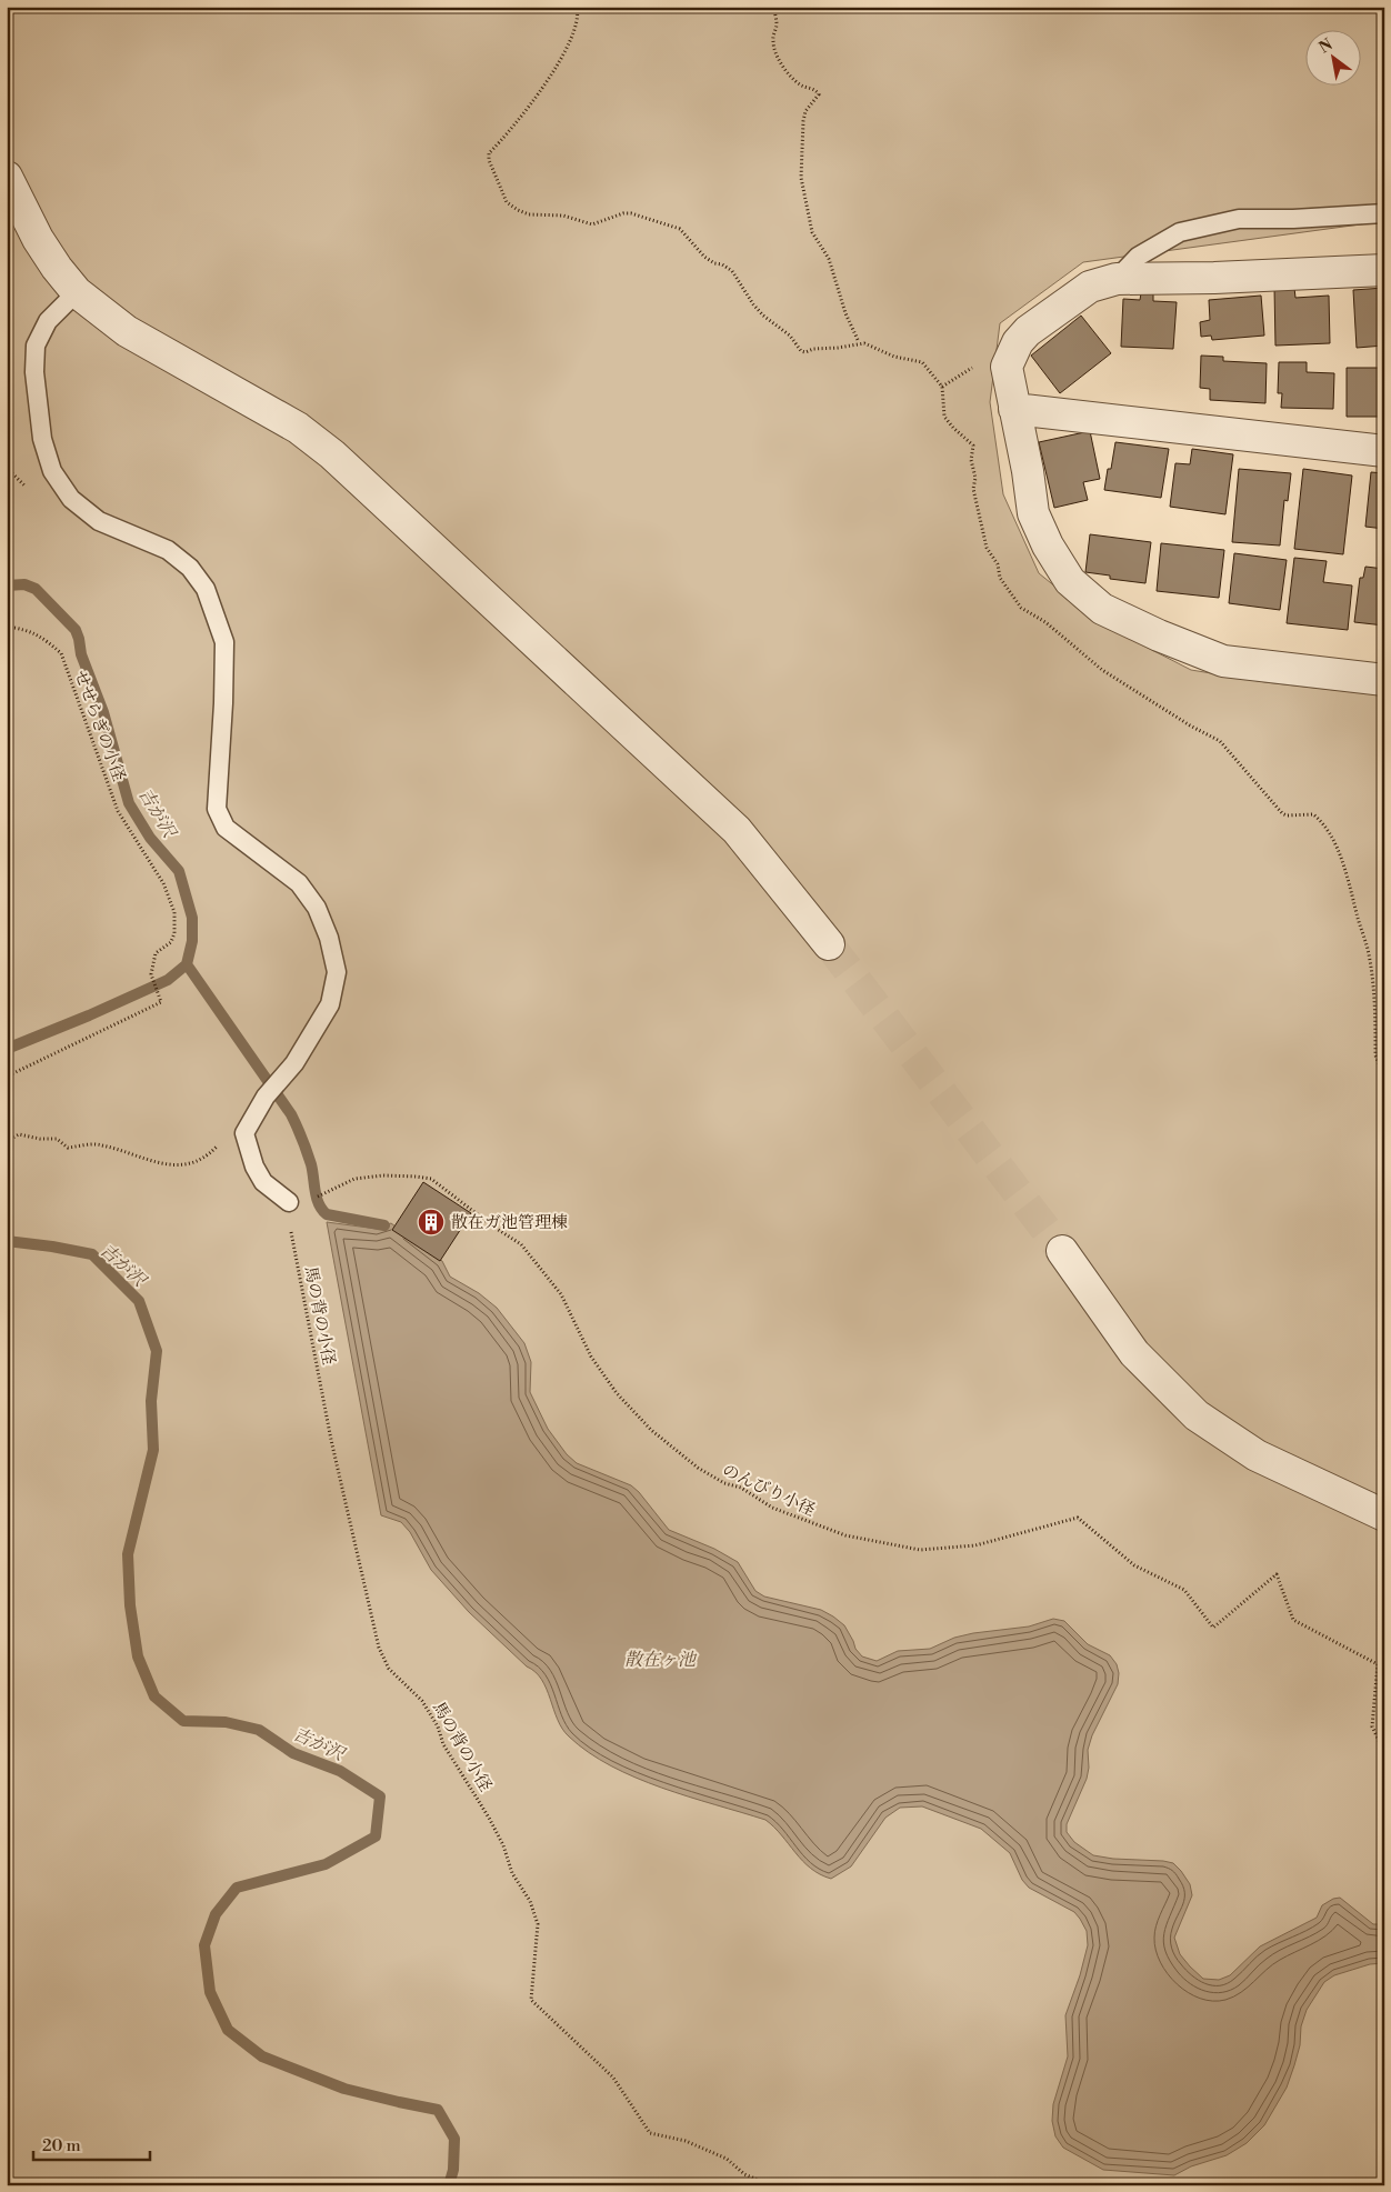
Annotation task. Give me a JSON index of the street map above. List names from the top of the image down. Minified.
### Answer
{"streets":{"path":["せせらぎの小径","馬の背の小径","のんびり小径"]},"crossings":[["馬の背の小径","のんびり小径"]],"water":["吉が沢","散在ヶ池"],"places":{"building":["散在ガ池管理棟"]},"scale_bar":"20 m","north":"top left"}
